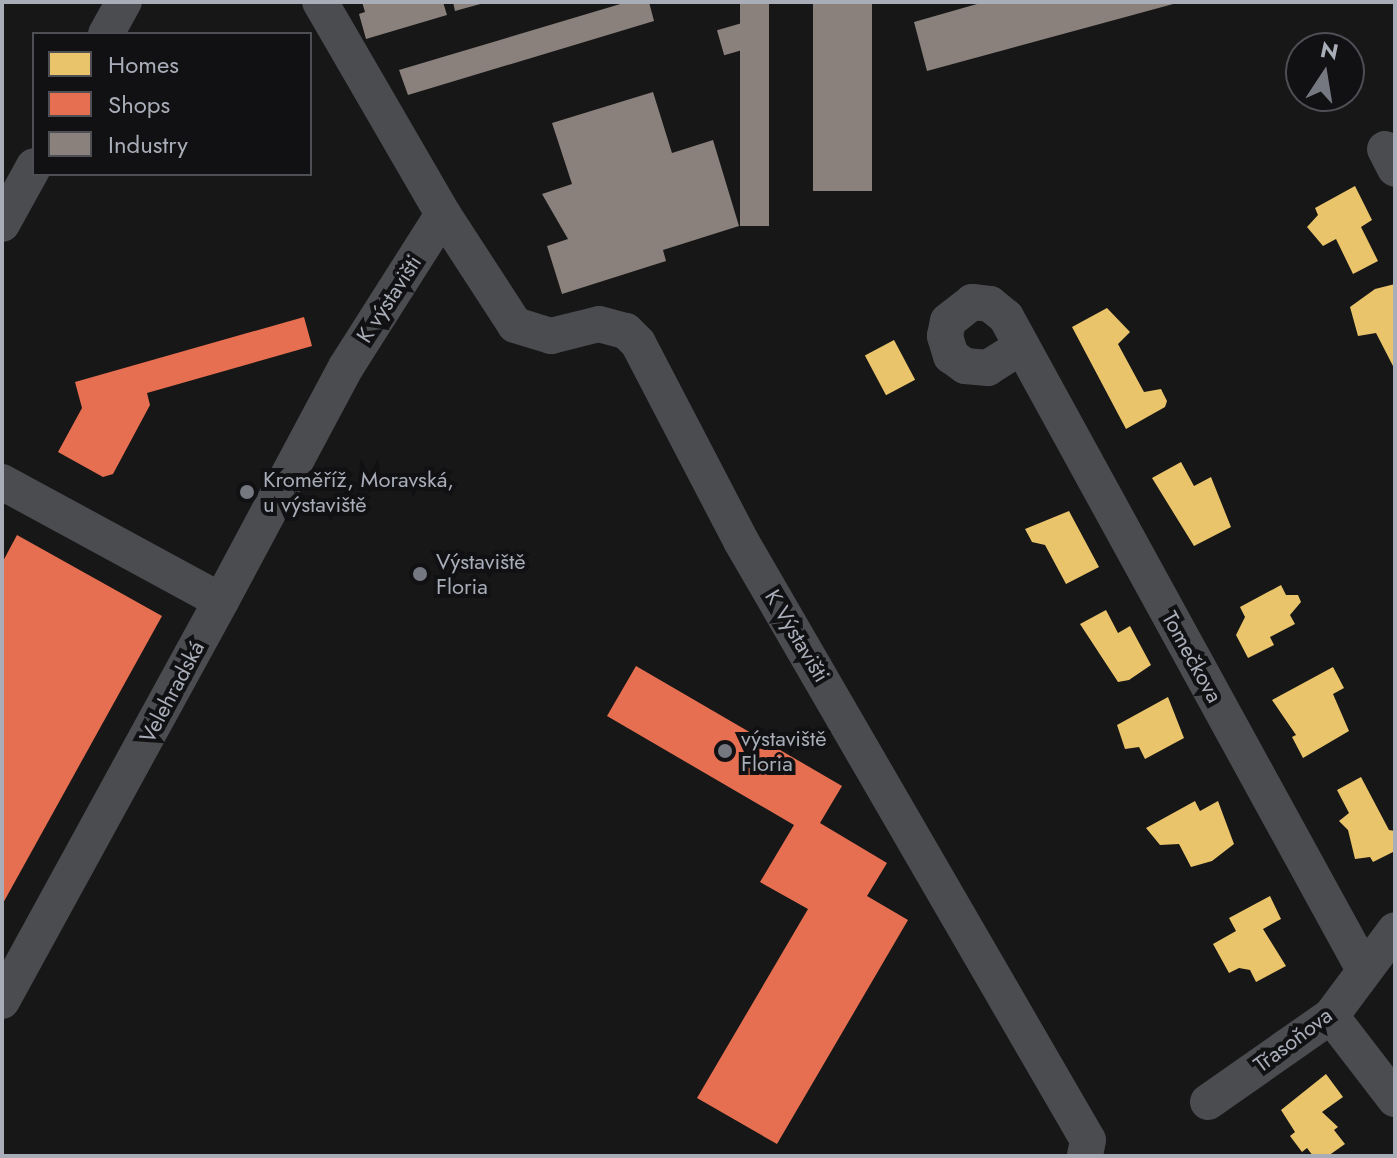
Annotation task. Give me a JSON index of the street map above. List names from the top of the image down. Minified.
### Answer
{"streets":{"street":["K výstavišti","K Výstavišti","Tomečkova","Velehradská","Třasoňova"]},"crossings":[["K výstavišti","K Výstavišti"],["K výstavišti","Velehradská"],["Tomečkova","Třasoňova"]],"places":["Kroměříž, Moravská, u výstaviště","Výstaviště Floria","výstaviště Floria"],"legend":["Homes","Shops","Industry"],"north":"top"}
